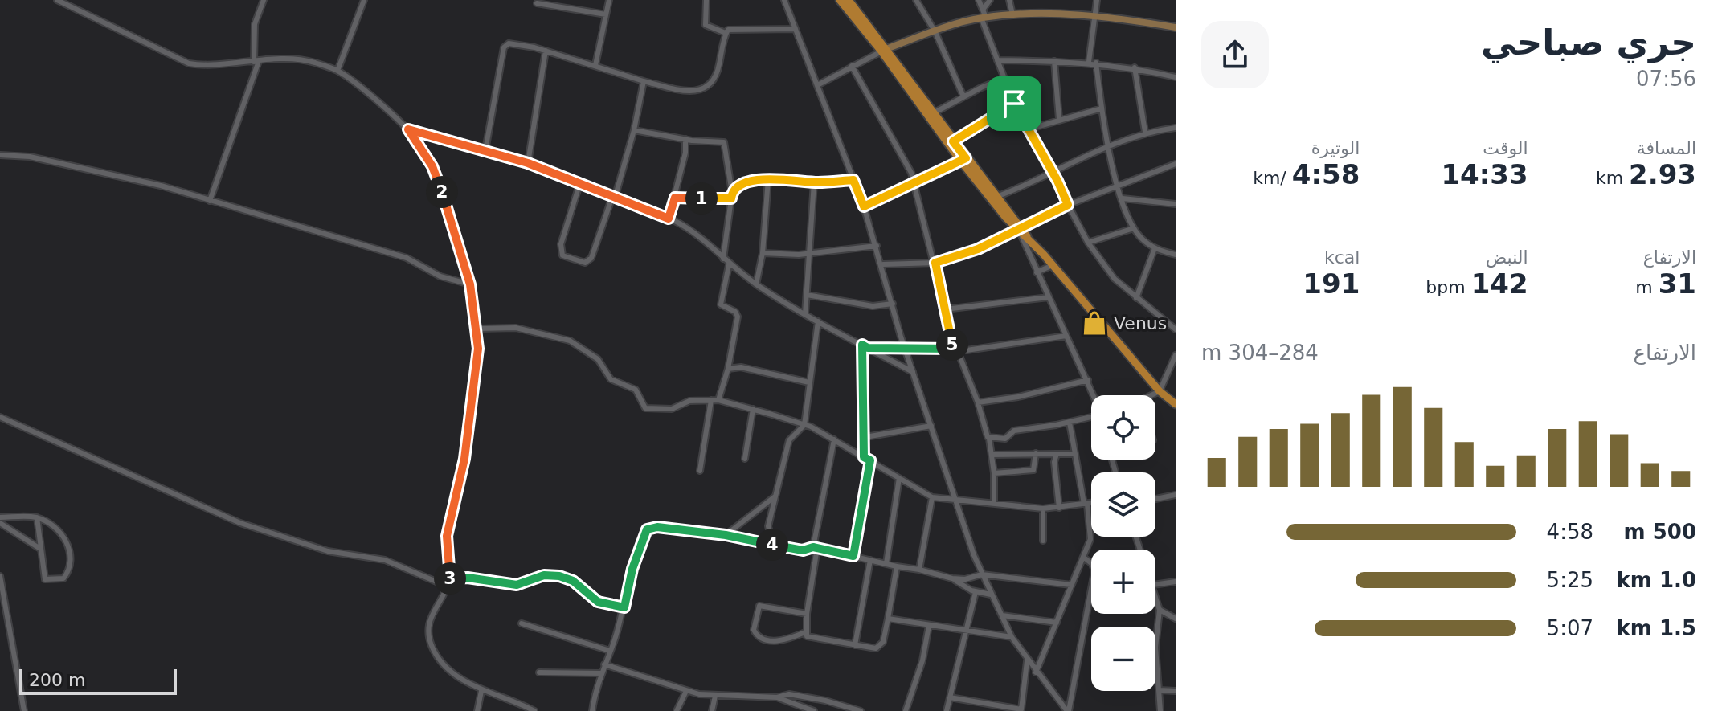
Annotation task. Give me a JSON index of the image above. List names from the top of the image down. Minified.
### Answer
{"places":{"shop":["Venus"]},"scale_bar":"200 m","page":{"heading":["جري صباحي","07:56"],"stats":[["المسافة","2.93 km"],["الوقت","14:33"],["الوتيرة","4:58 /km"],["الارتفاع","31 m"],["النبض","142 bpm"],["kcal","191"]],"pins":["2","1","5","4","3"],"chart":["الارتفاع","284–304 m"],"map_buttons":["+","−"],"list":[{"name":"500 m","note":"4:58"},{"name":"1.0 km","note":"5:25"},{"name":"1.5 km","note":"5:07"}],"scale":"200 m"}}
